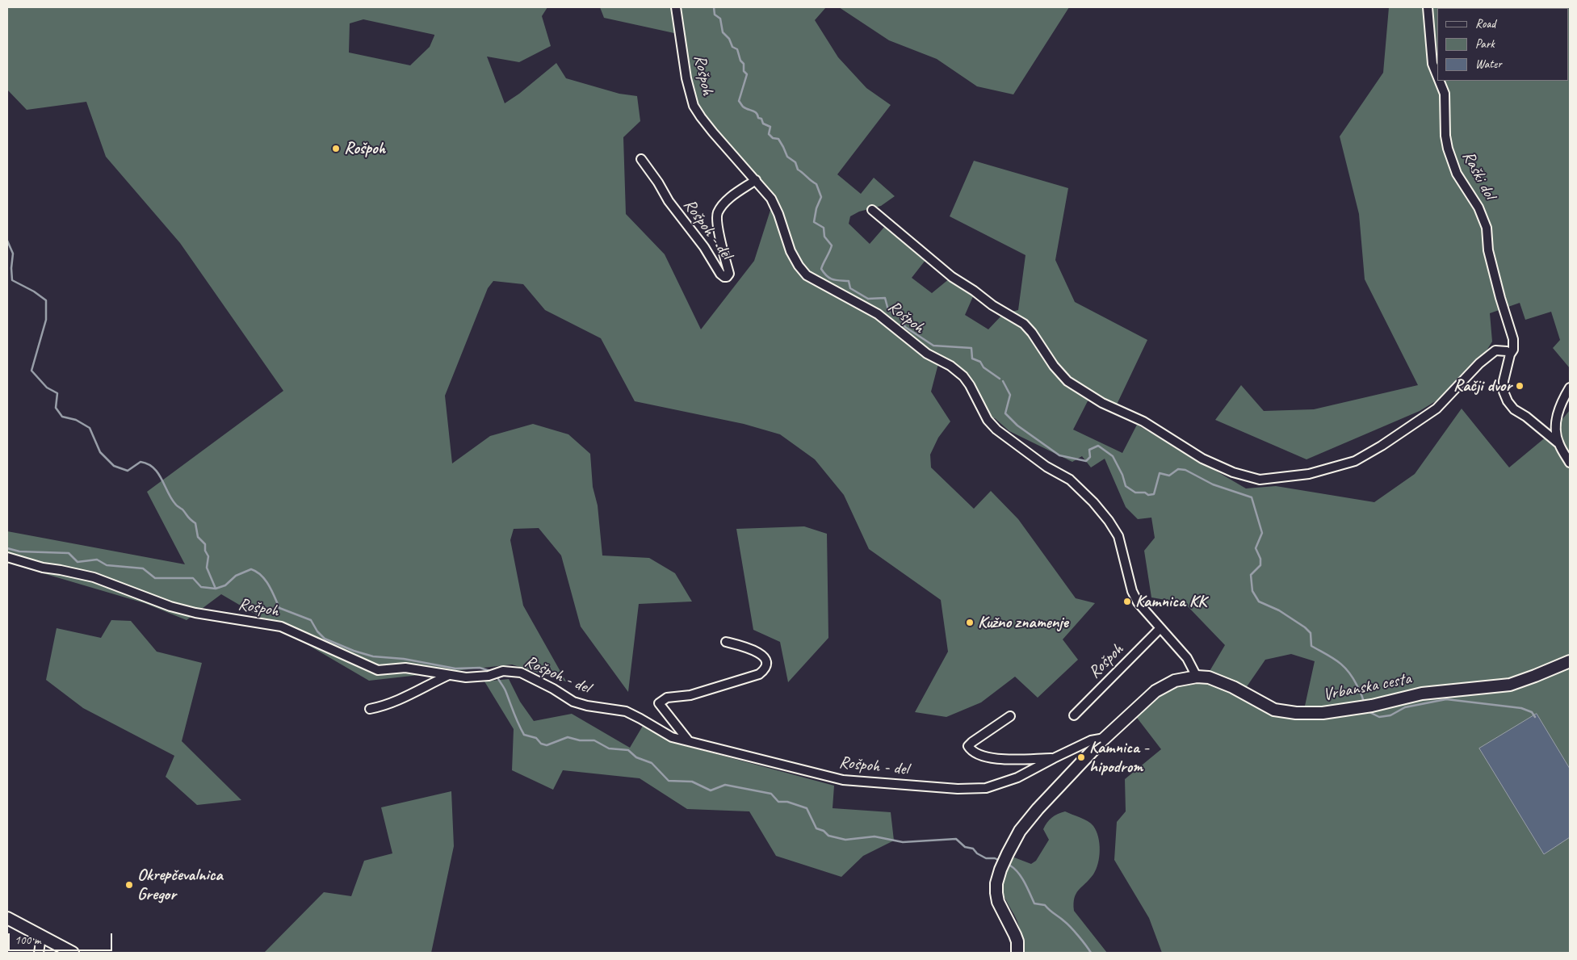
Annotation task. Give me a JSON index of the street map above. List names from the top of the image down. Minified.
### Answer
{"streets":{"street":["Rošpoh","Raški dol","Rošpoh - del","Vrbanska cesta"]},"crossings":[["Rošpoh","Rošpoh - del"],["Rošpoh","Vrbanska cesta"],["Rošpoh - del","Vrbanska cesta"]],"places":["Rošpoh","Račji dvor","Kamnica KK","Kužno znamenje","Kamnica - hipodrom","Okrepčevalnica Gregor"],"legend":["Road","Park","Water"],"scale_bar":"100 m"}
